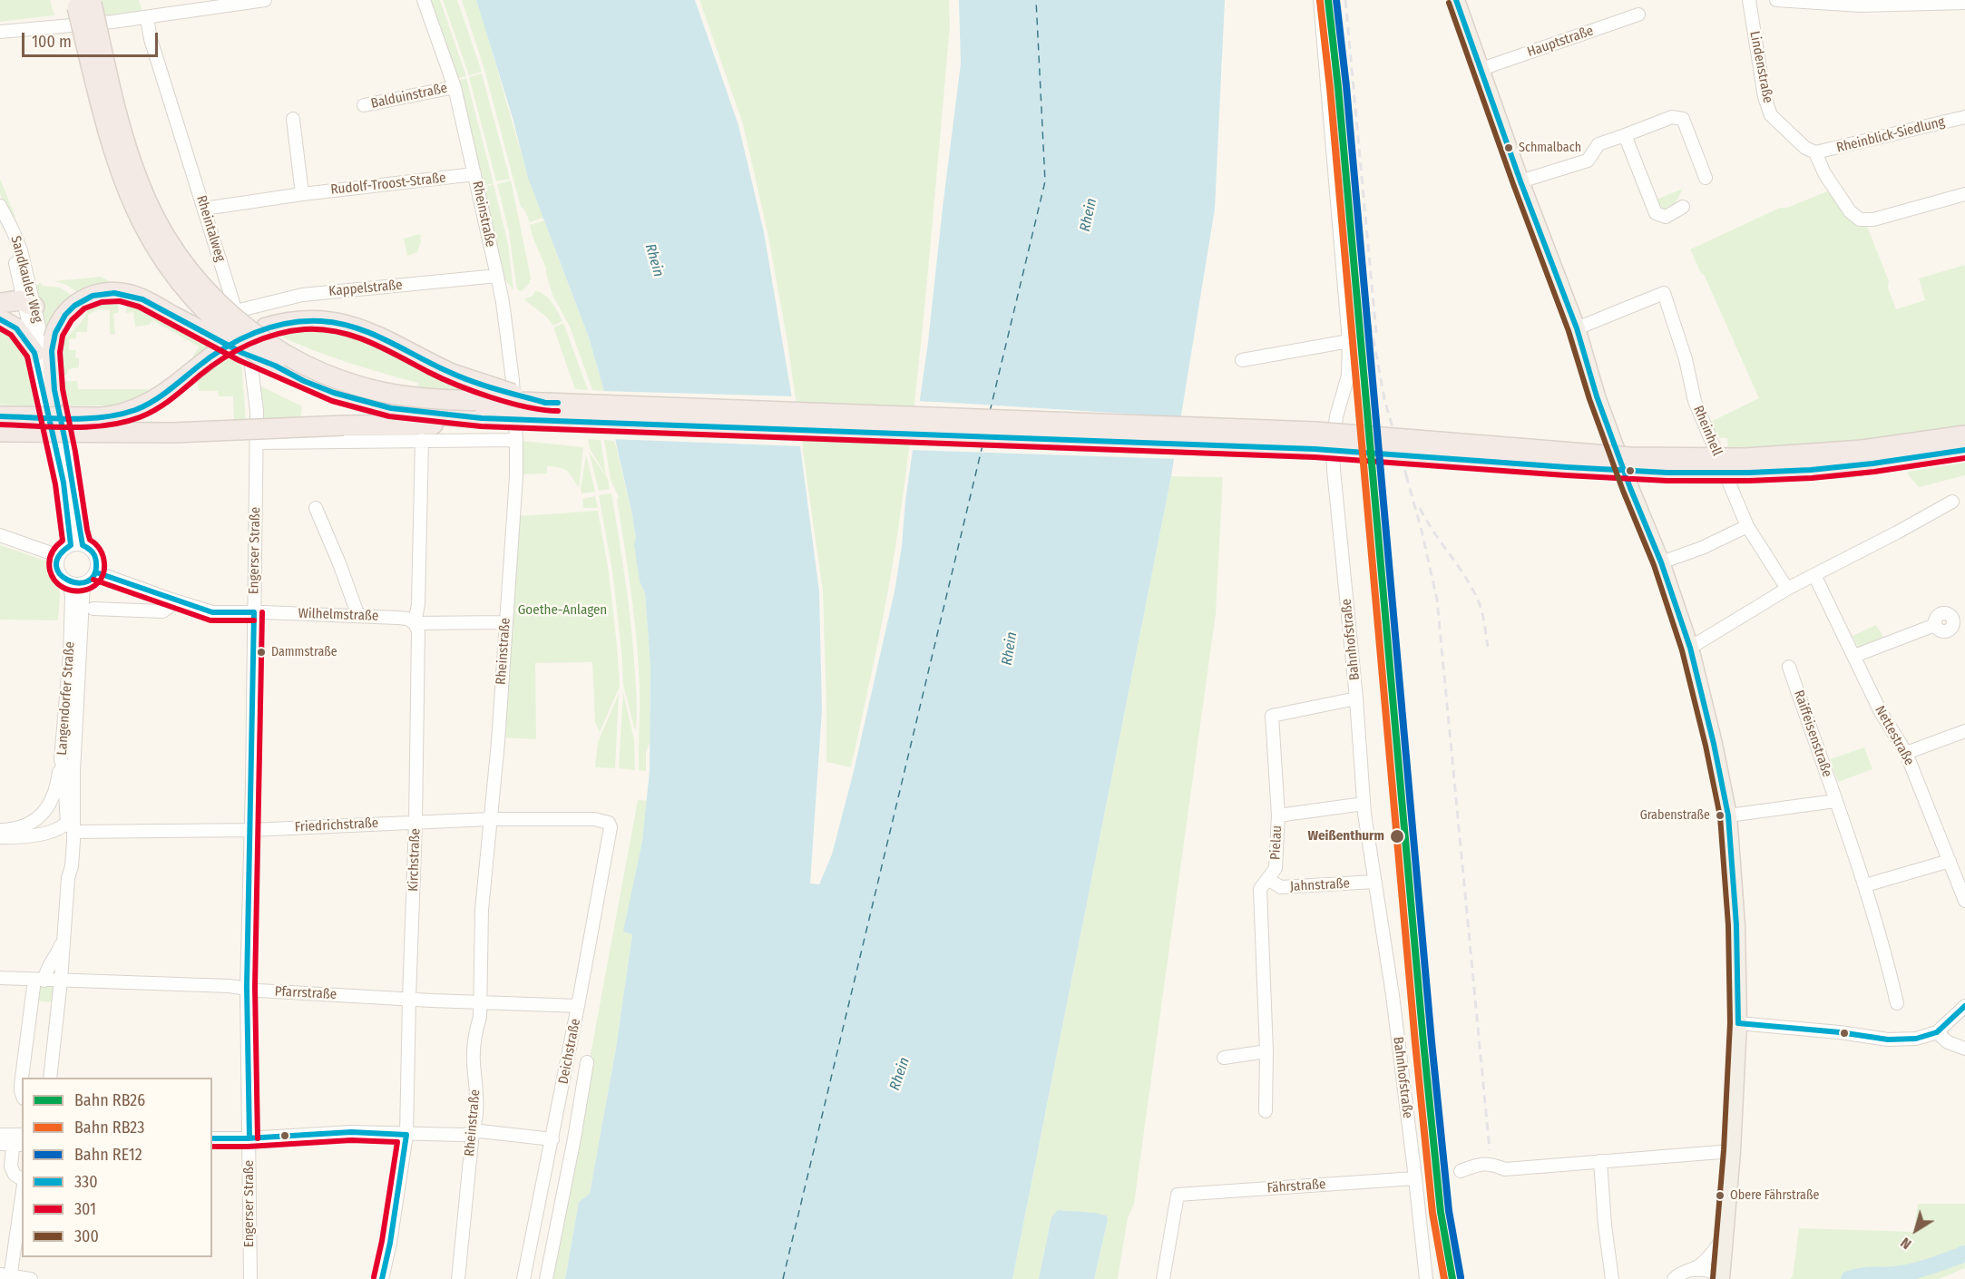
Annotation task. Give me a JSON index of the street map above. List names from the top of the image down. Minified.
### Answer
{"streets":{"street":["Hauptstraße","Lindenstraße","Balduinstraße","Rheinblick-Siedlung","Rudolf-Troost-Straße","Rheinstraße","Rheintalweg","Sandkauler Weg","Kappelstraße","Rheinhell","Engerser Straße","Wilhelmstraße","Bahnhofstraße","Langendorfer Straße","Raiffeisenstraße","Nettestraße","Friedrichstraße","Pielau","Kirchstraße","Jahnstraße","Pfarrstraße","Deichstraße","Fährstraße"]},"crossings":[["Lindenstraße","Rheinblick-Siedlung"],["Balduinstraße","Rheinstraße"],["Rudolf-Troost-Straße","Rheinstraße"],["Rudolf-Troost-Straße","Rheintalweg"],["Rheinstraße","Kappelstraße"],["Rheinstraße","Wilhelmstraße"],["Rheinstraße","Friedrichstraße"],["Rheinstraße","Pfarrstraße"],["Rheintalweg","Kappelstraße"],["Rheintalweg","Engerser Straße"],["Engerser Straße","Wilhelmstraße"],["Engerser Straße","Friedrichstraße"],["Engerser Straße","Pfarrstraße"],["Wilhelmstraße","Langendorfer Straße"],["Wilhelmstraße","Kirchstraße"],["Bahnhofstraße","Pielau"],["Bahnhofstraße","Jahnstraße"],["Bahnhofstraße","Fährstraße"],["Langendorfer Straße","Friedrichstraße"],["Langendorfer Straße","Pfarrstraße"],["Friedrichstraße","Kirchstraße"],["Friedrichstraße","Deichstraße"],["Pielau","Jahnstraße"],["Kirchstraße","Pfarrstraße"],["Pfarrstraße","Deichstraße"]],"water":["Rhein"],"parks":["Goethe-Anlagen"],"places":["Schmalbach","Dammstraße","Grabenstraße","Weißenthurm","Obere Fährstraße"],"lines":["rail line RB26","rail line RE12","transit line 330","rail line RB23","transit line 300","transit line 301"],"legend":["Bahn RB26","Bahn RB23","Bahn RE12","330","301","300"],"scale_bar":"100 m","north":"bottom left"}
